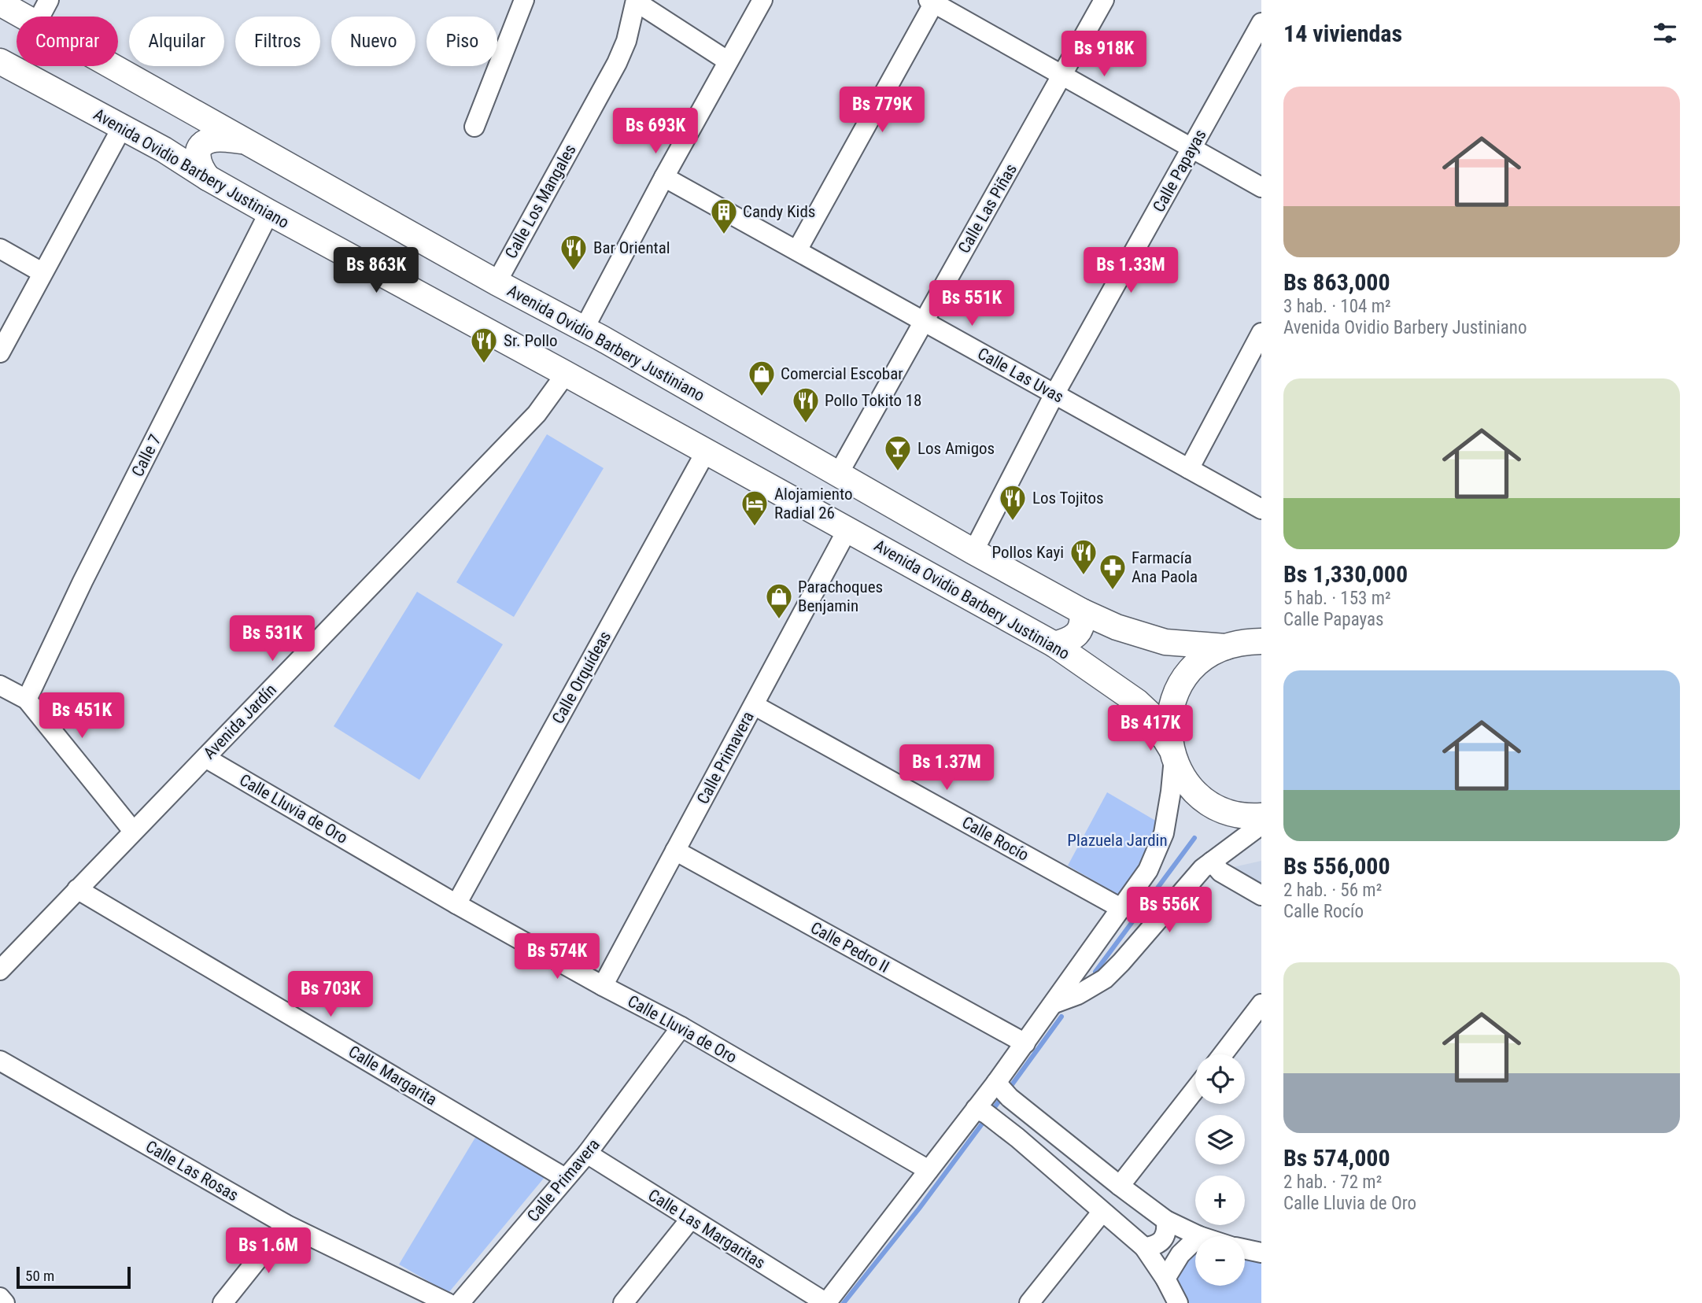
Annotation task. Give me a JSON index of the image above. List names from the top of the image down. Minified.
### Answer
{"streets":{"main road":["Avenida Ovidio Barbery Justiniano"],"street":["Calle Papayas","Calle Los Mangales","Calle Las Piñas","Calle Las Uvas","Calle 7","Calle Orquídeas","Avenida Jardín","Calle Primavera","Calle Lluvia de Oro","Calle Rocío","Calle Pedro II","Calle Margarita","Calle Las Rosas","Calle Las Margaritas"]},"crossings":[["Avenida Ovidio Barbery Justiniano","Calle Papayas"],["Avenida Ovidio Barbery Justiniano","Calle Los Mangales"],["Avenida Ovidio Barbery Justiniano","Calle Las Piñas"],["Avenida Ovidio Barbery Justiniano","Calle 7"],["Avenida Ovidio Barbery Justiniano","Calle Orquídeas"],["Avenida Ovidio Barbery Justiniano","Avenida Jardín"],["Avenida Ovidio Barbery Justiniano","Calle Primavera"],["Calle Papayas","Calle Las Uvas"],["Calle Las Piñas","Calle Las Uvas"],["Calle Orquídeas","Calle Lluvia de Oro"],["Avenida Jardín","Calle Lluvia de Oro"],["Avenida Jardín","Calle Margarita"],["Calle Primavera","Calle Lluvia de Oro"],["Calle Primavera","Calle Rocío"],["Calle Primavera","Calle Pedro II"],["Calle Primavera","Calle Margarita"],["Calle Primavera","Calle Las Margaritas"]],"parks":["Plazuela Jardin"],"places":{"building":["Candy Kids"],"restaurant":["Bar Oriental","Sr. Pollo","Pollo Tokito 18","Los Tojitos","Pollos Kayi"],"shop":["Comercial Escobar","Parachoques Benjamin"],"bar":["Los Amigos"],"hotel":["Alojamiento Radial 26"],"pharmacy":["Farmacía Ana Paola"]},"scale_bar":"50 m","page":{"heading":"14 viviendas","chip":["Comprar","Alquilar","Filtros","Nuevo","Piso"],"price":["Bs 918K","Bs 779K","Bs 693K","Bs 863K","Bs 1.33M","Bs 551K","Bs 531K","Bs 451K","Bs 417K","Bs 1.37M","Bs 556K","Bs 574K","Bs 703K","Bs 1.6M"],"list":[{"name":"Bs 863,000","note":"3 hab. · 104 m² · Avenida Ovidio Barbery Justiniano"},{"name":"Bs 1,330,000","note":"5 hab. · 153 m² · Calle Papayas"},{"name":"Bs 556,000","note":"2 hab. · 56 m² · Calle Rocío"},{"name":"Bs 574,000","note":"2 hab. · 72 m² · Calle Lluvia de Oro"}],"map_buttons":["+","−"],"scale":"50 m"}}
